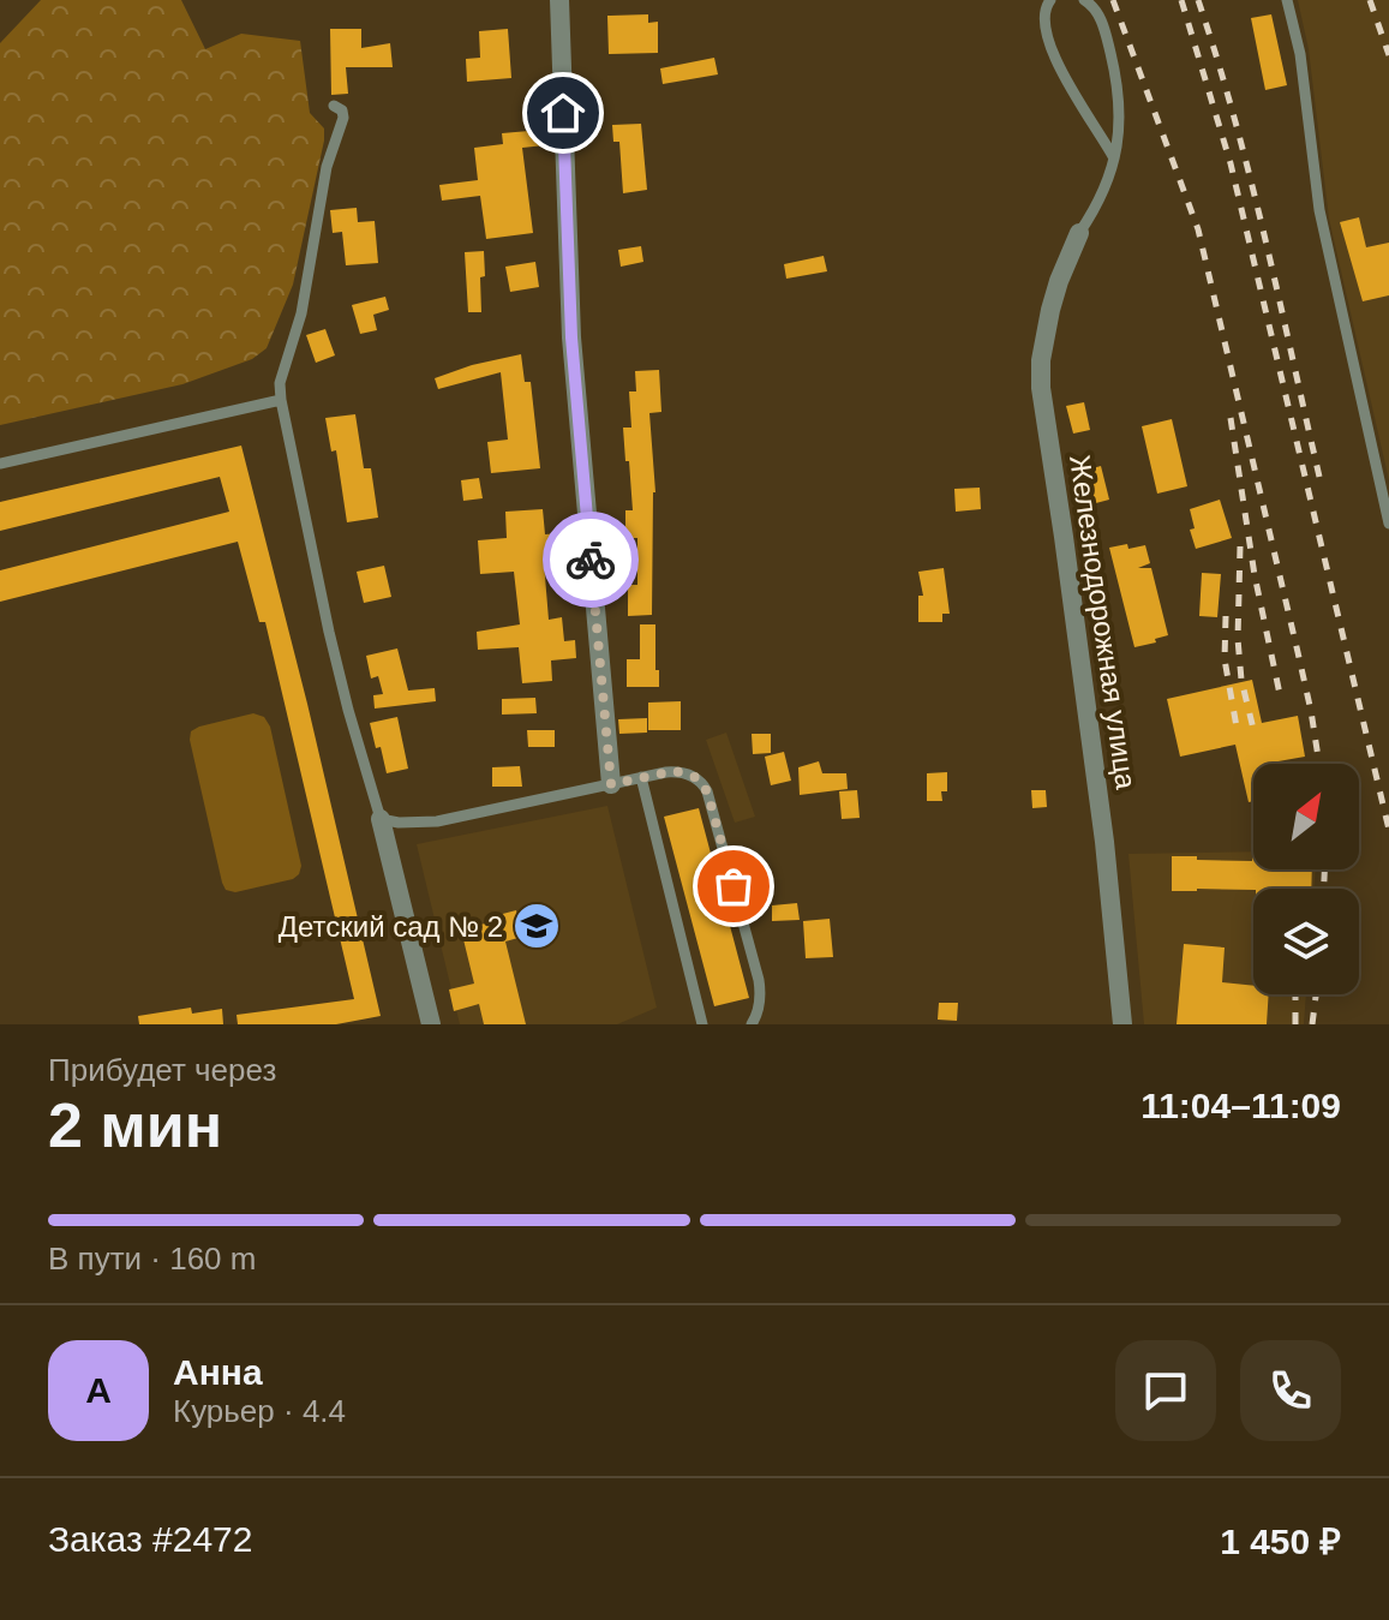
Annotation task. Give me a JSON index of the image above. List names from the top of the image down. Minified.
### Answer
{"streets":{"street":["Железнодорожная улица"]},"places":{"school or university":["Детский сад № 2"]},"north":"top right","page":{"heading":["2 мин","Прибудет через","11:04–11:09"],"panel":["Анна","Курьер · 4.4","Заказ #2472","1 450 ₽"],"bar":"В пути · 160 m","round":"А"}}
